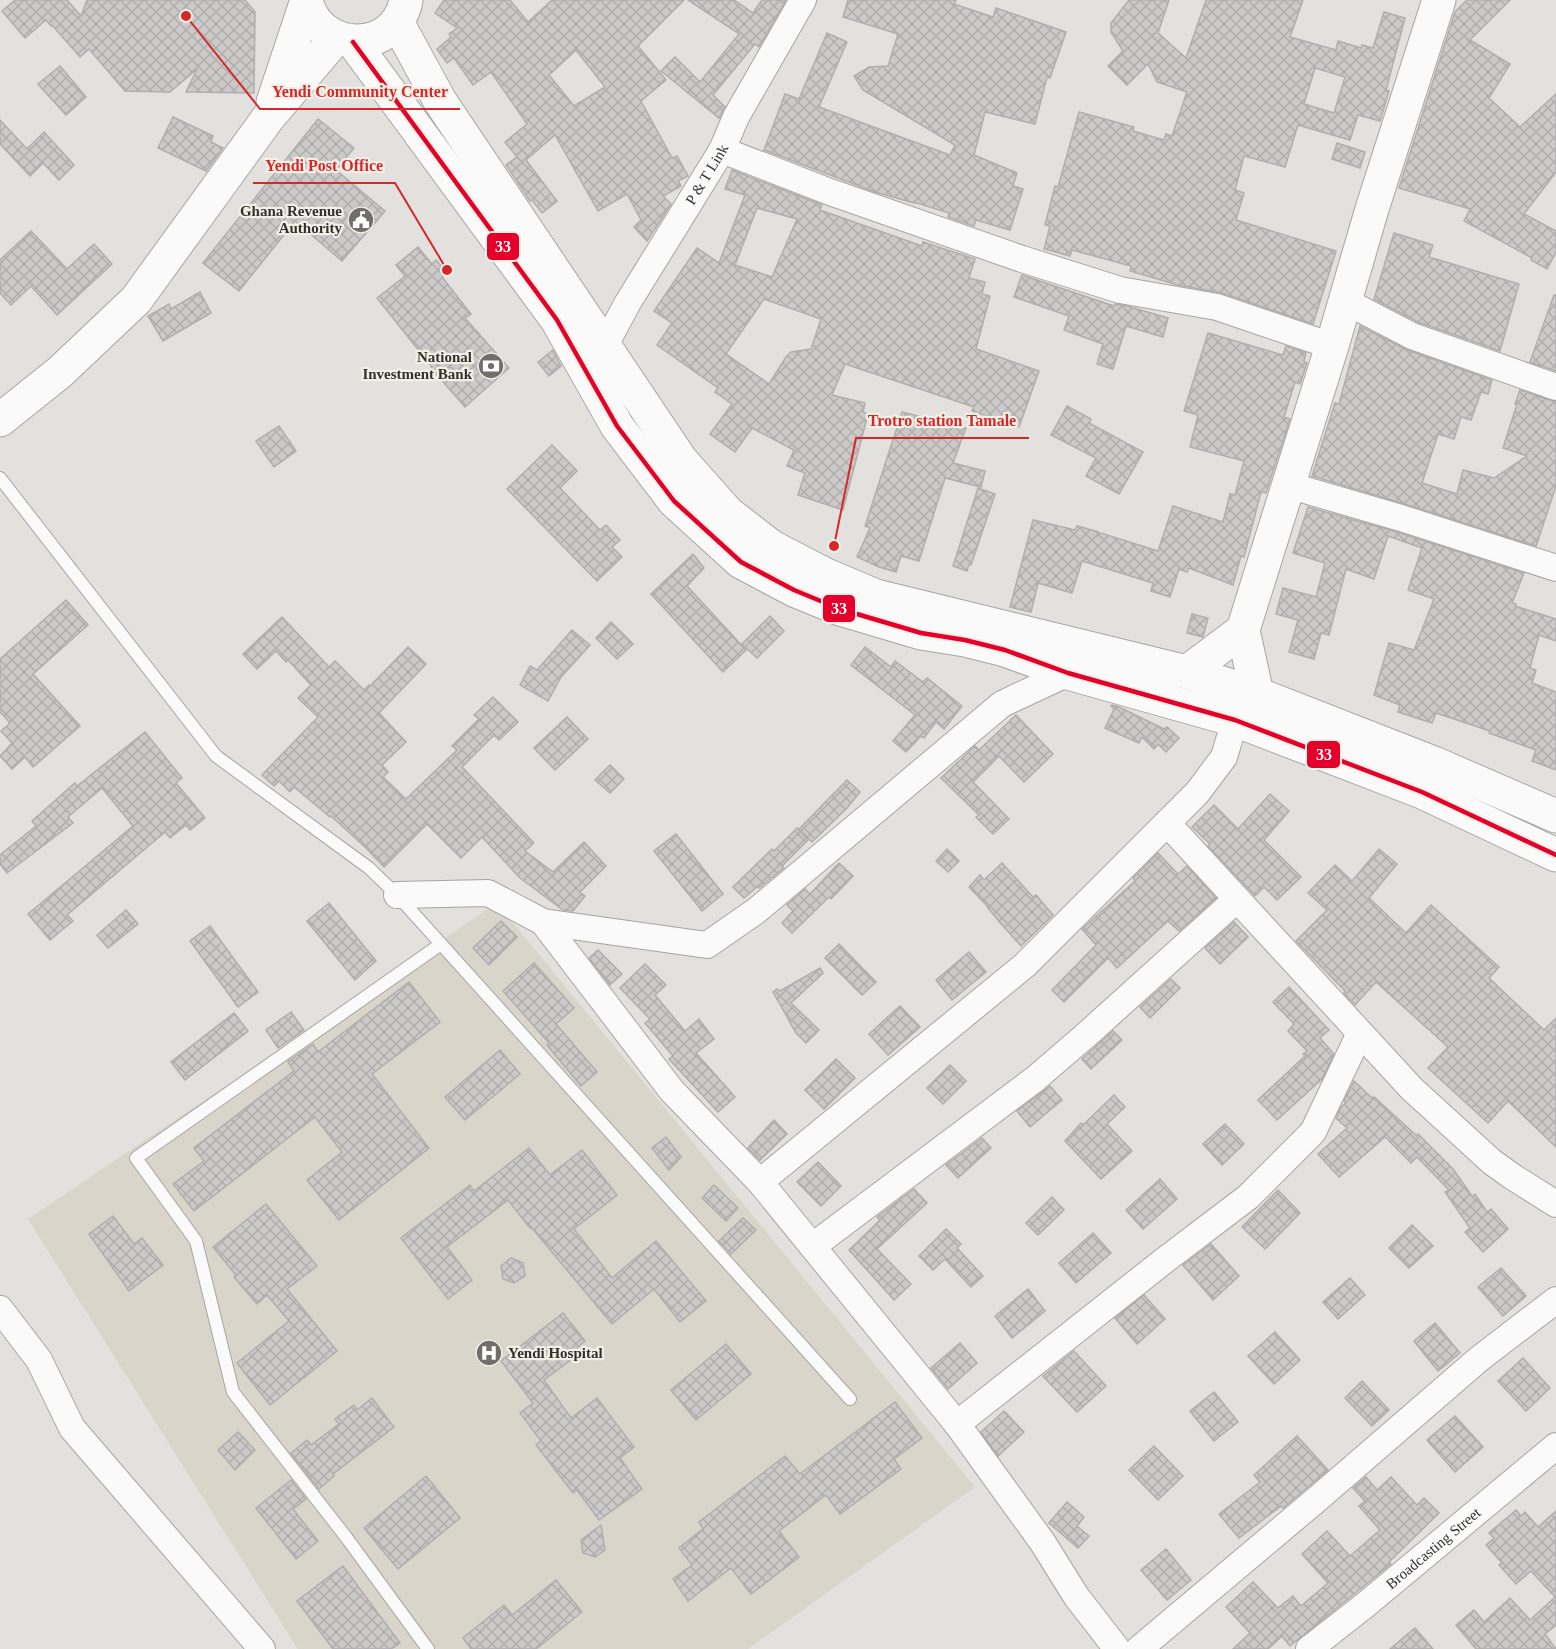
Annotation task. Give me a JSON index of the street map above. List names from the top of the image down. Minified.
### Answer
{"streets":{"street":["P & T Link","Broadcasting Street"]},"places":{"other":["Yendi Community Center","Yendi Post Office","Trotro station Tamale"],"public building":["Ghana Revenue Authority"],"bank":["National Investment Bank"],"hospital":["Yendi Hospital"]},"lines":["transit line 33"]}
